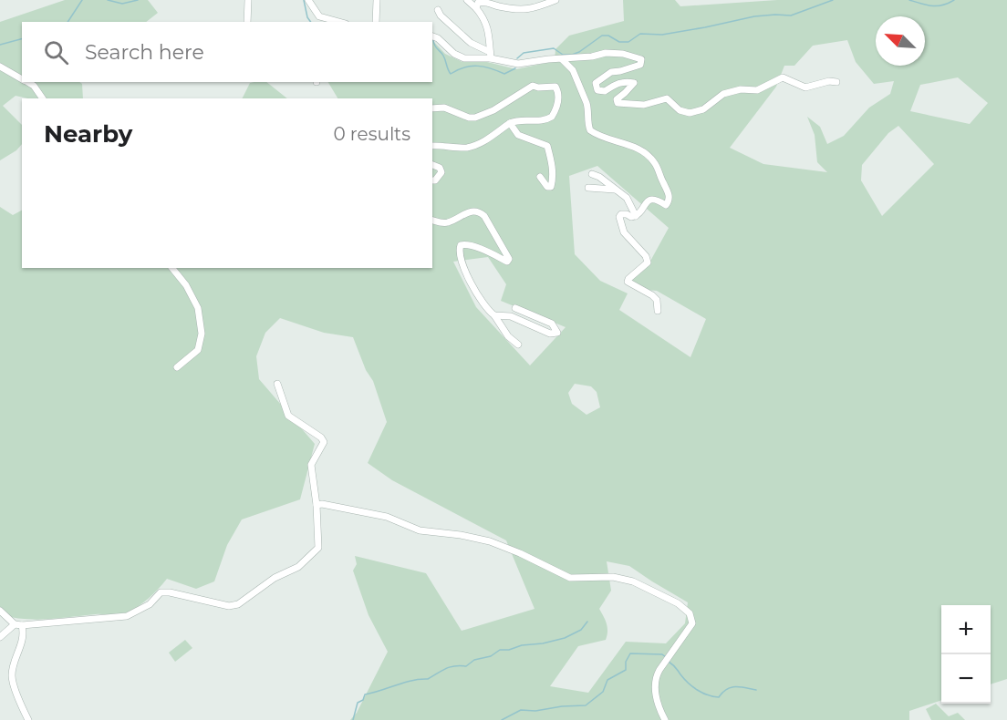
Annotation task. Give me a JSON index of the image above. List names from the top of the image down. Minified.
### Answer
{"north":"top left","page":{"search":"Search here","heading":["Nearby","0 results"],"map_buttons":["+","−"]}}
